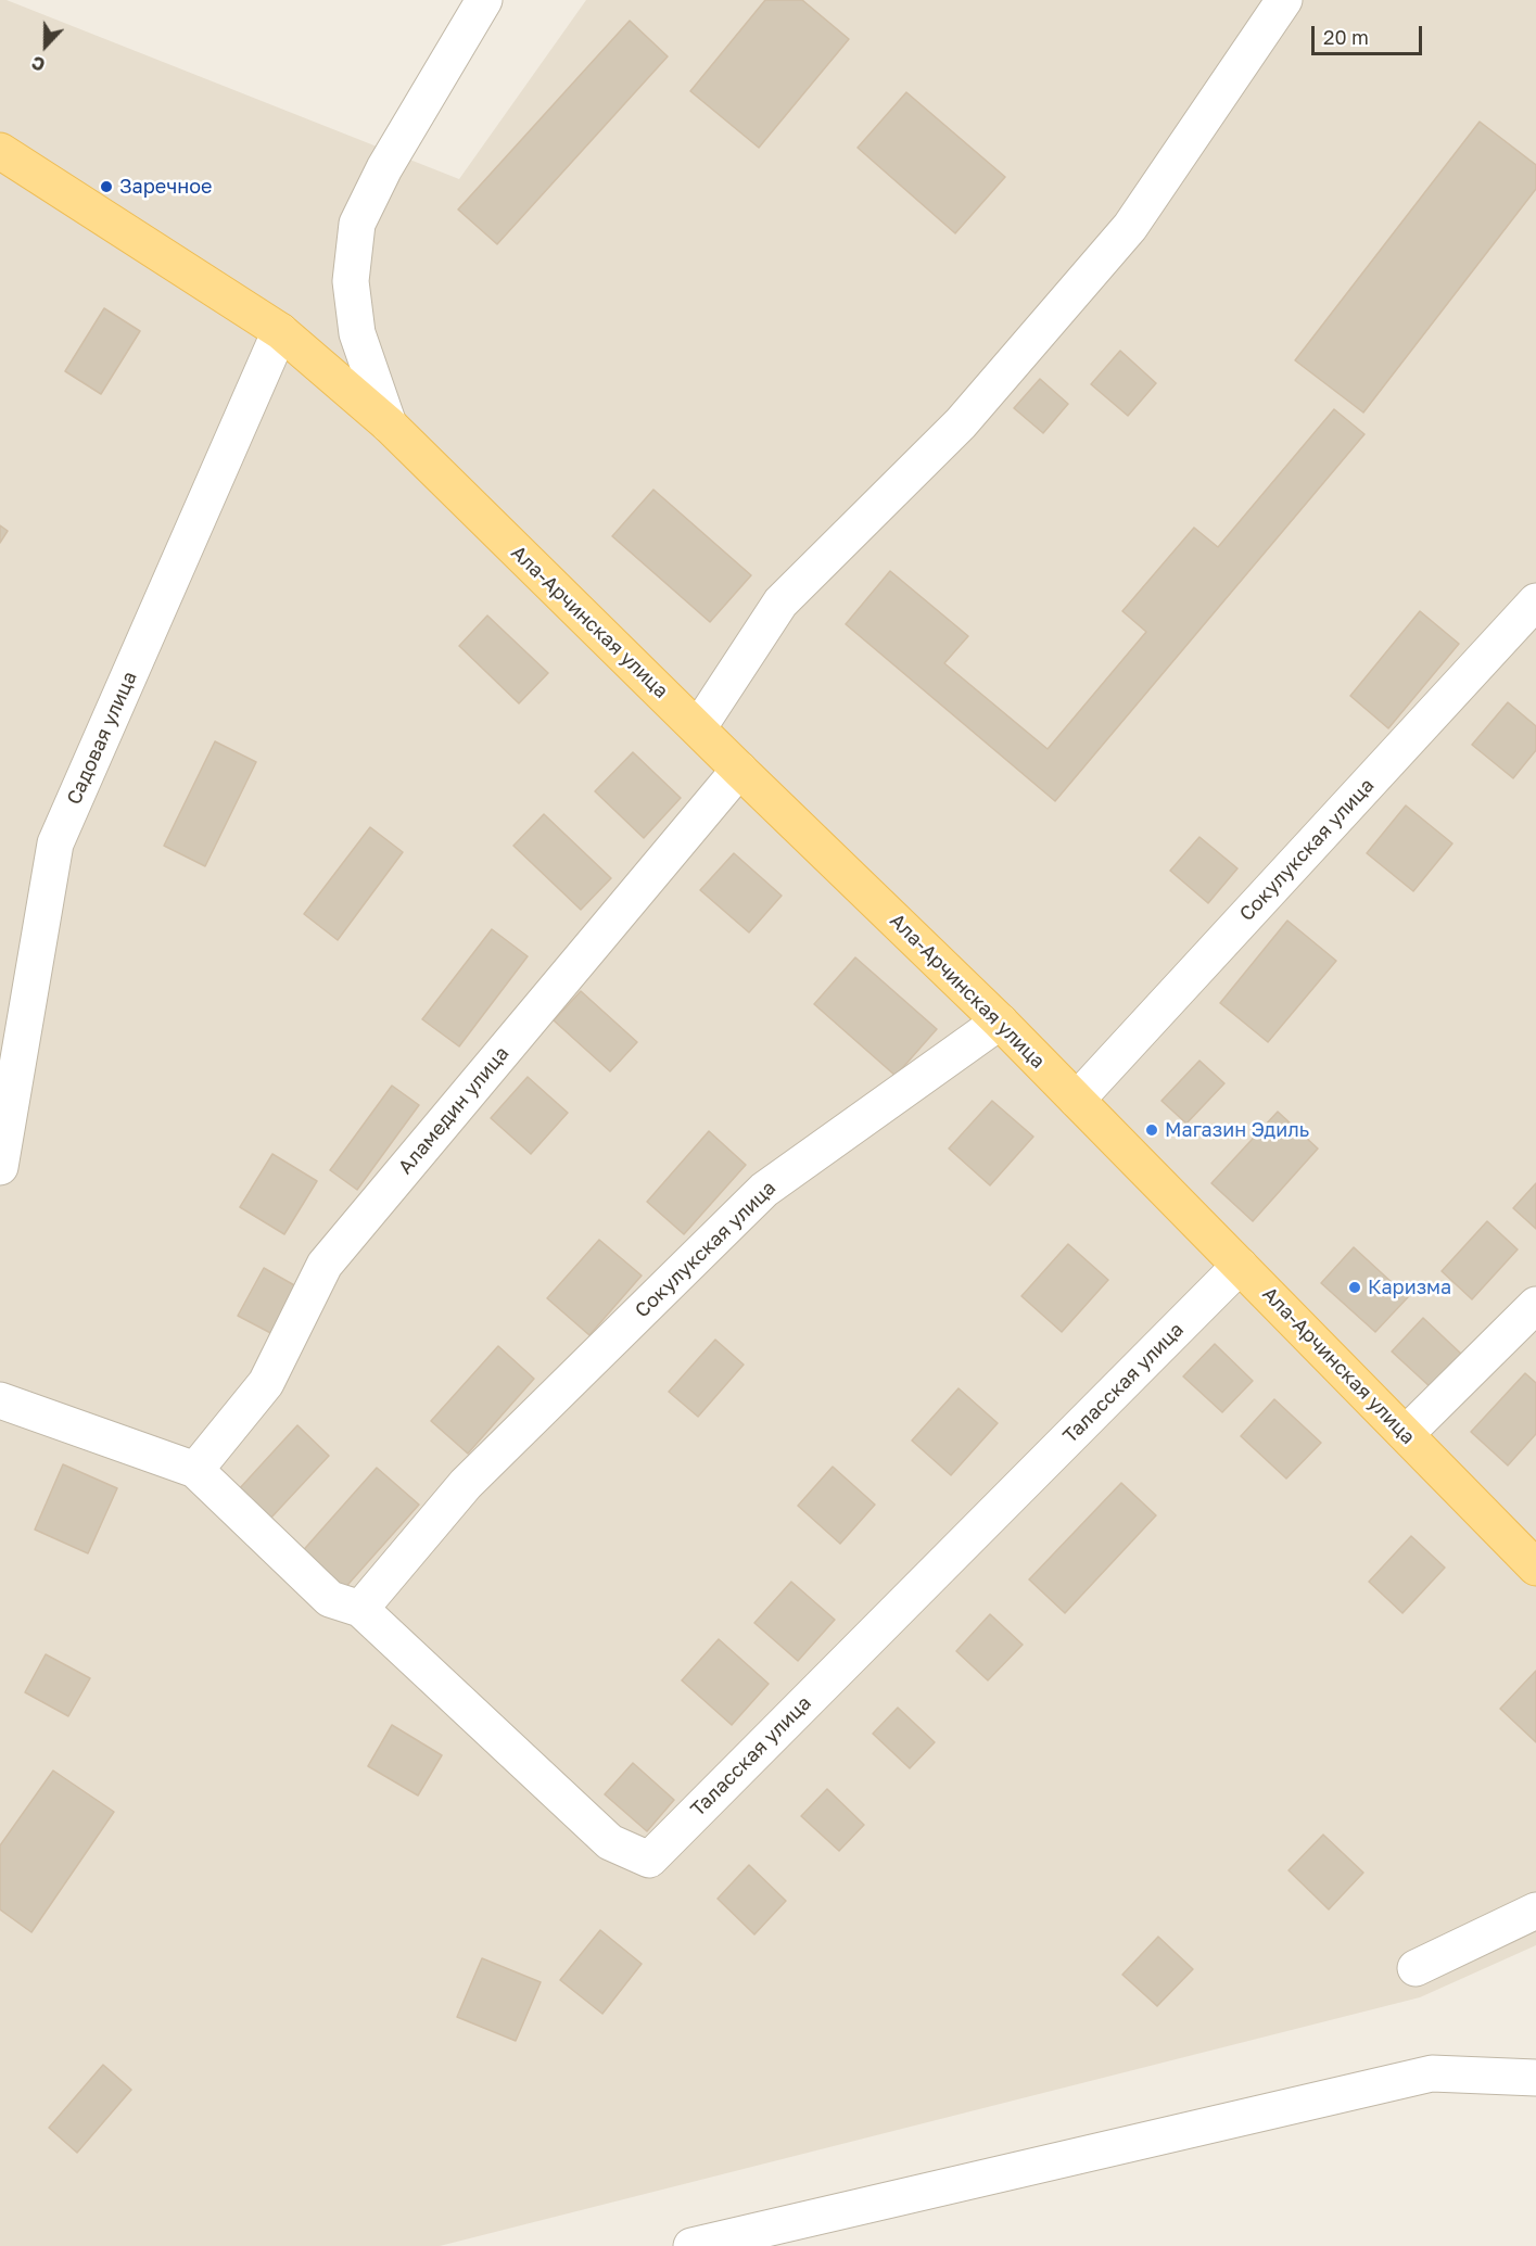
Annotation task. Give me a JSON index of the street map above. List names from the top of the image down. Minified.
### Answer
{"streets":{"main road":["Ала-Арчинская улица"],"street":["Садовая улица","Сокулукская улица","Аламедин улица","Таласская улица"]},"crossings":[["Ала-Арчинская улица","Садовая улица"],["Ала-Арчинская улица","Сокулукская улица"],["Ала-Арчинская улица","Аламедин улица"],["Ала-Арчинская улица","Таласская улица"],["Сокулукская улица","Таласская улица"]],"places":["Заречное","Магазин Эдиль","Каризма"],"scale_bar":"20 m","north":"bottom"}
